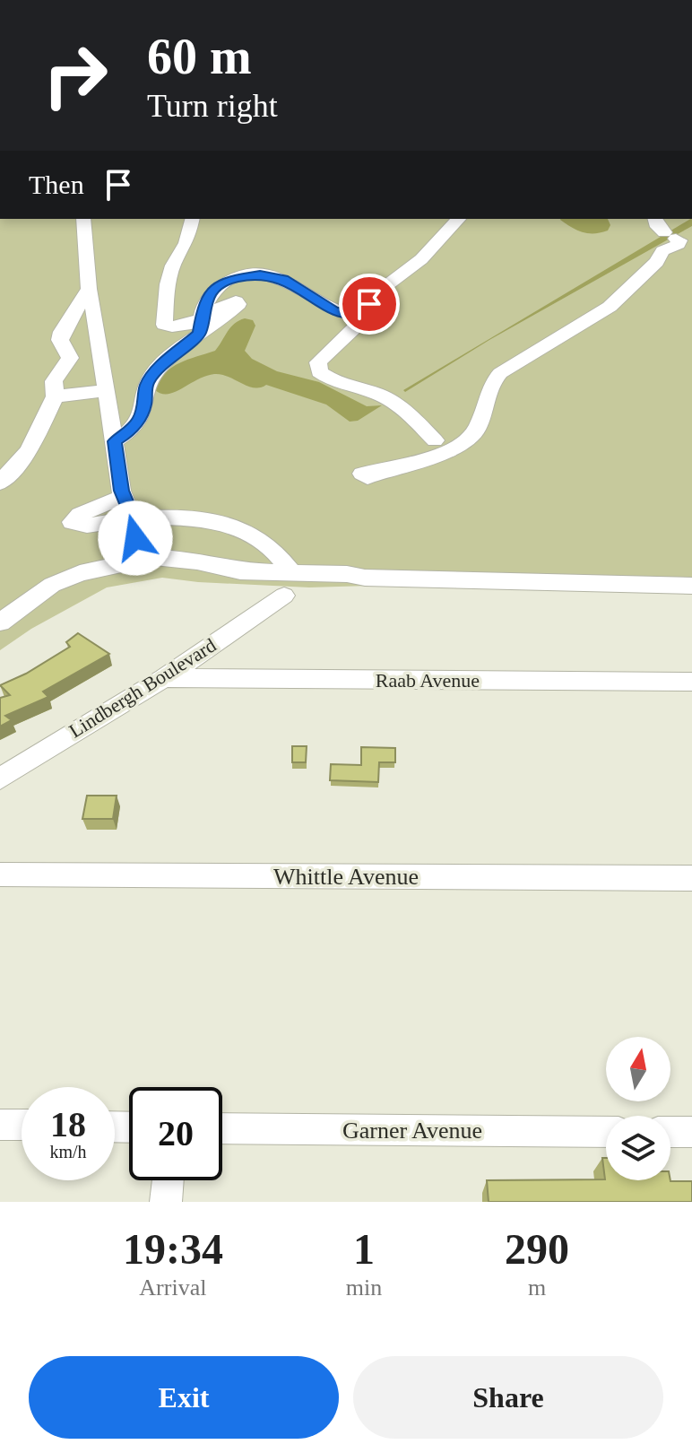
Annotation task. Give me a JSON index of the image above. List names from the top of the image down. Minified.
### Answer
{"streets":{"street":["Raab Avenue","Lindbergh Boulevard","Whittle Avenue","Garner Avenue"]},"crossings":[["Raab Avenue","Lindbergh Boulevard"]],"north":"top","page":{"turn":["60 m","Turn right"],"then":"Then","speed":"18 km/h","limit":"20","eta":["19:34","Arrival","1","min","290","m"],"buttons":["Exit","Share"]}}
